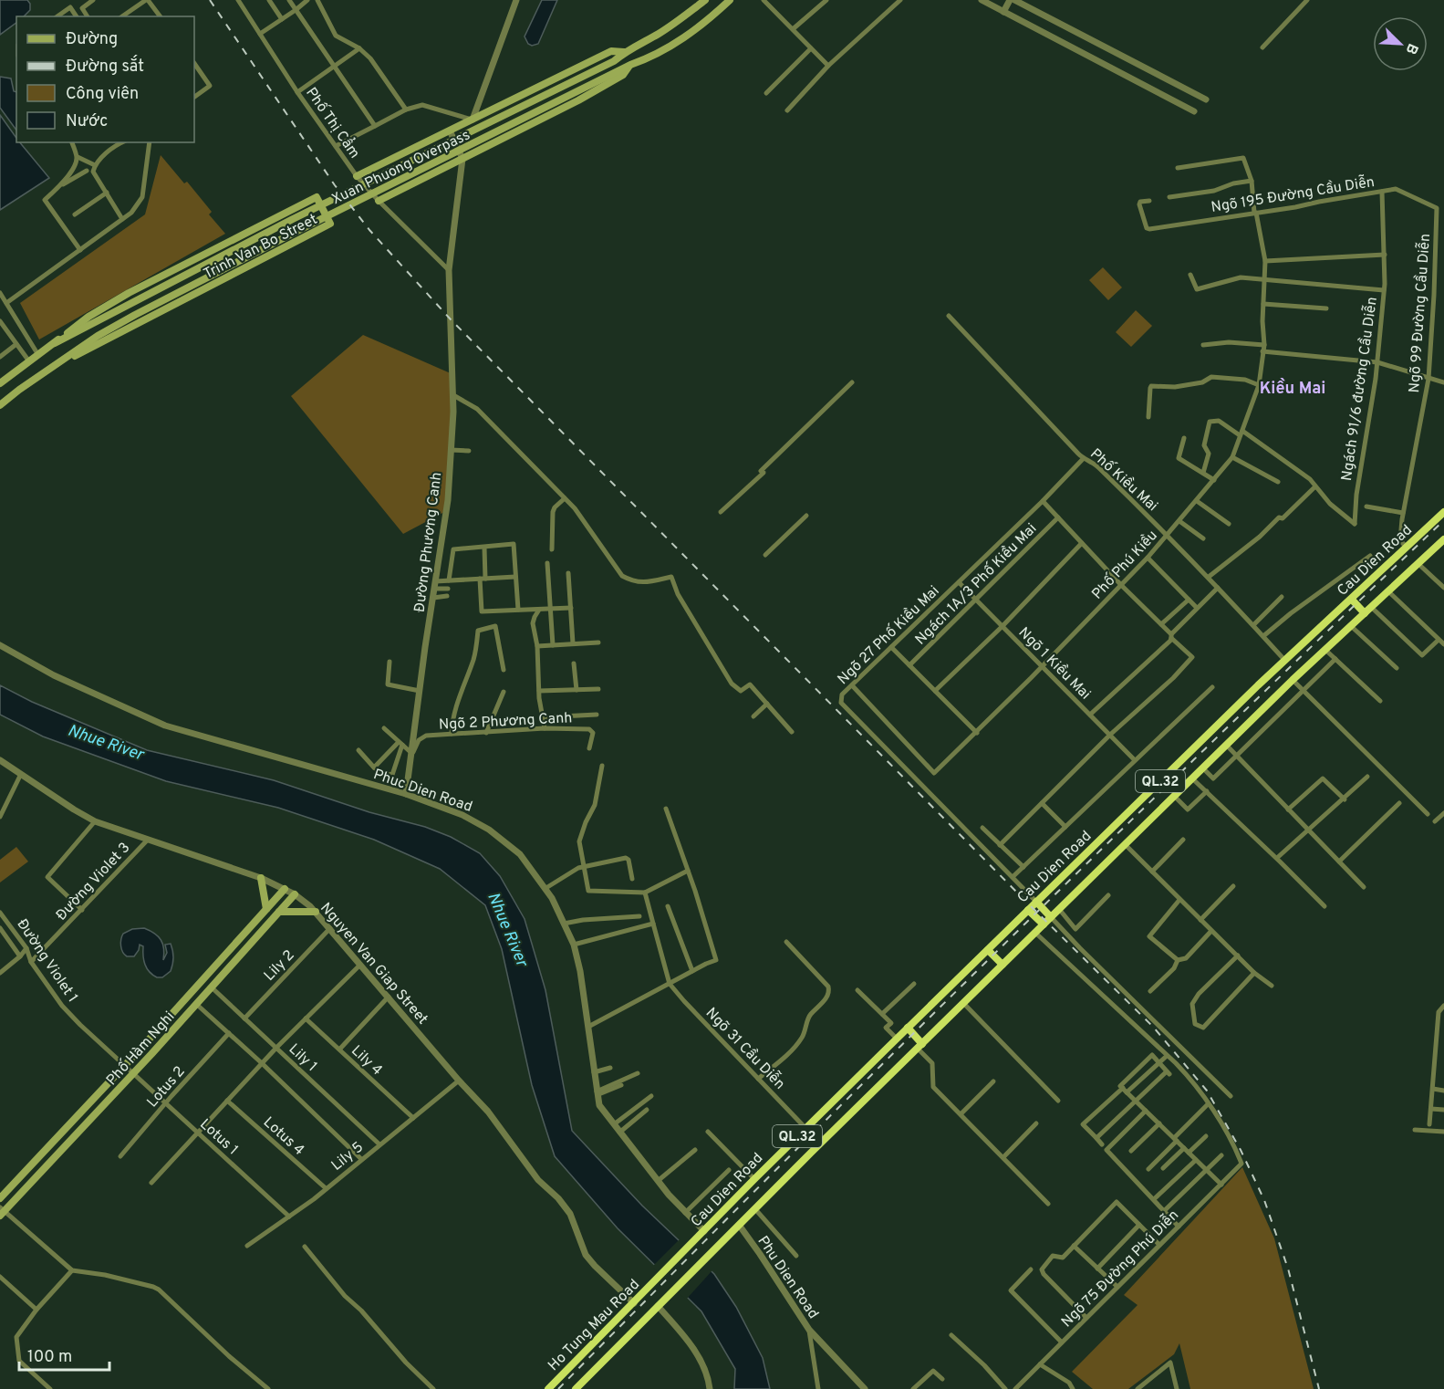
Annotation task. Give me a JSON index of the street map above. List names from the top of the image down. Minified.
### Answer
{"streets":{"highway":["Cau Dien Road","QL.32","Ho Tung Mau Road"],"main road":["Xuan Phuong Overpass","Trinh Van Bo Street","Phố Hàm Nghi"],"street":["Phố Thị Cẩm","Ngõ 195 Đường Cầu Diễn","Ngõ 99 Đường Cầu Diễn","Ngách 91/6 đường Cầu Diễn","Phố Kiều Mai","Đường Phương Canh","Phố Phú Kiều","Ngách 1A/3 Phố Kiều Mai","Ngõ 27 Phố Kiều Mai","Ngõ 1 Kiều Mai","Ngõ 2 Phương Canh","Phuc Dien Road","Đường Violet 3","Đường Violet 1","Nguyen Van Giap Street","Lily 2","Ngõ 31 Cầu Diễn","Lily 1","Lily 4","Lotus 2","Lotus 4","Lotus 1","Lily 5","Ngõ 75 Đường Phú Diễn","Phu Dien Road"]},"crossings":[["Phố Thị Cẩm","Đường Phương Canh"],["Xuan Phuong Overpass","Trinh Van Bo Street"],["Ngõ 195 Đường Cầu Diễn","Ngõ 99 Đường Cầu Diễn"],["Ngõ 195 Đường Cầu Diễn","Ngách 91/6 đường Cầu Diễn"],["Ngõ 195 Đường Cầu Diễn","Phố Phú Kiều"],["Ngõ 99 Đường Cầu Diễn","Cau Dien Road"],["Phố Kiều Mai","Cau Dien Road"],["Phố Kiều Mai","Phố Phú Kiều"],["Phố Kiều Mai","Ngõ 27 Phố Kiều Mai"],["Đường Phương Canh","Ngõ 2 Phương Canh"],["Đường Phương Canh","Phuc Dien Road"],["Cau Dien Road","Ngõ 27 Phố Kiều Mai"],["Cau Dien Road","Phuc Dien Road"],["Cau Dien Road","Ngõ 31 Cầu Diễn"],["Cau Dien Road","Ho Tung Mau Road"],["Phố Phú Kiều","Ngõ 27 Phố Kiều Mai"],["Phố Phú Kiều","Ngõ 1 Kiều Mai"],["Ngách 1A/3 Phố Kiều Mai","Ngõ 1 Kiều Mai"],["Ngõ 27 Phố Kiều Mai","Ngõ 1 Kiều Mai"],["QL.32","Phu Dien Road"],["Đường Violet 3","Đường Violet 1"],["Đường Violet 3","Nguyen Van Giap Street"],["Đường Violet 1","Phố Hàm Nghi"],["Đường Violet 1","Lotus 1"],["Nguyen Van Giap Street","Lily 2"],["Nguyen Van Giap Street","Phố Hàm Nghi"],["Nguyen Van Giap Street","Lily 5"],["Nguyen Van Giap Street","Ho Tung Mau Road"],["Lily 2","Lily 1"],["Phố Hàm Nghi","Lily 1"],["Phố Hàm Nghi","Lotus 1"],["Lily 1","Lily 5"],["Lily 4","Lily 5"],["Lotus 2","Lotus 1"],["Lotus 4","Lily 5"],["Lotus 1","Lily 5"]],"districts":["Kiều Mai"],"water":["Nhue River"],"legend":["Đường","Đường sắt","Công viên","Nước"],"scale_bar":"100 m","north":"bottom right"}
